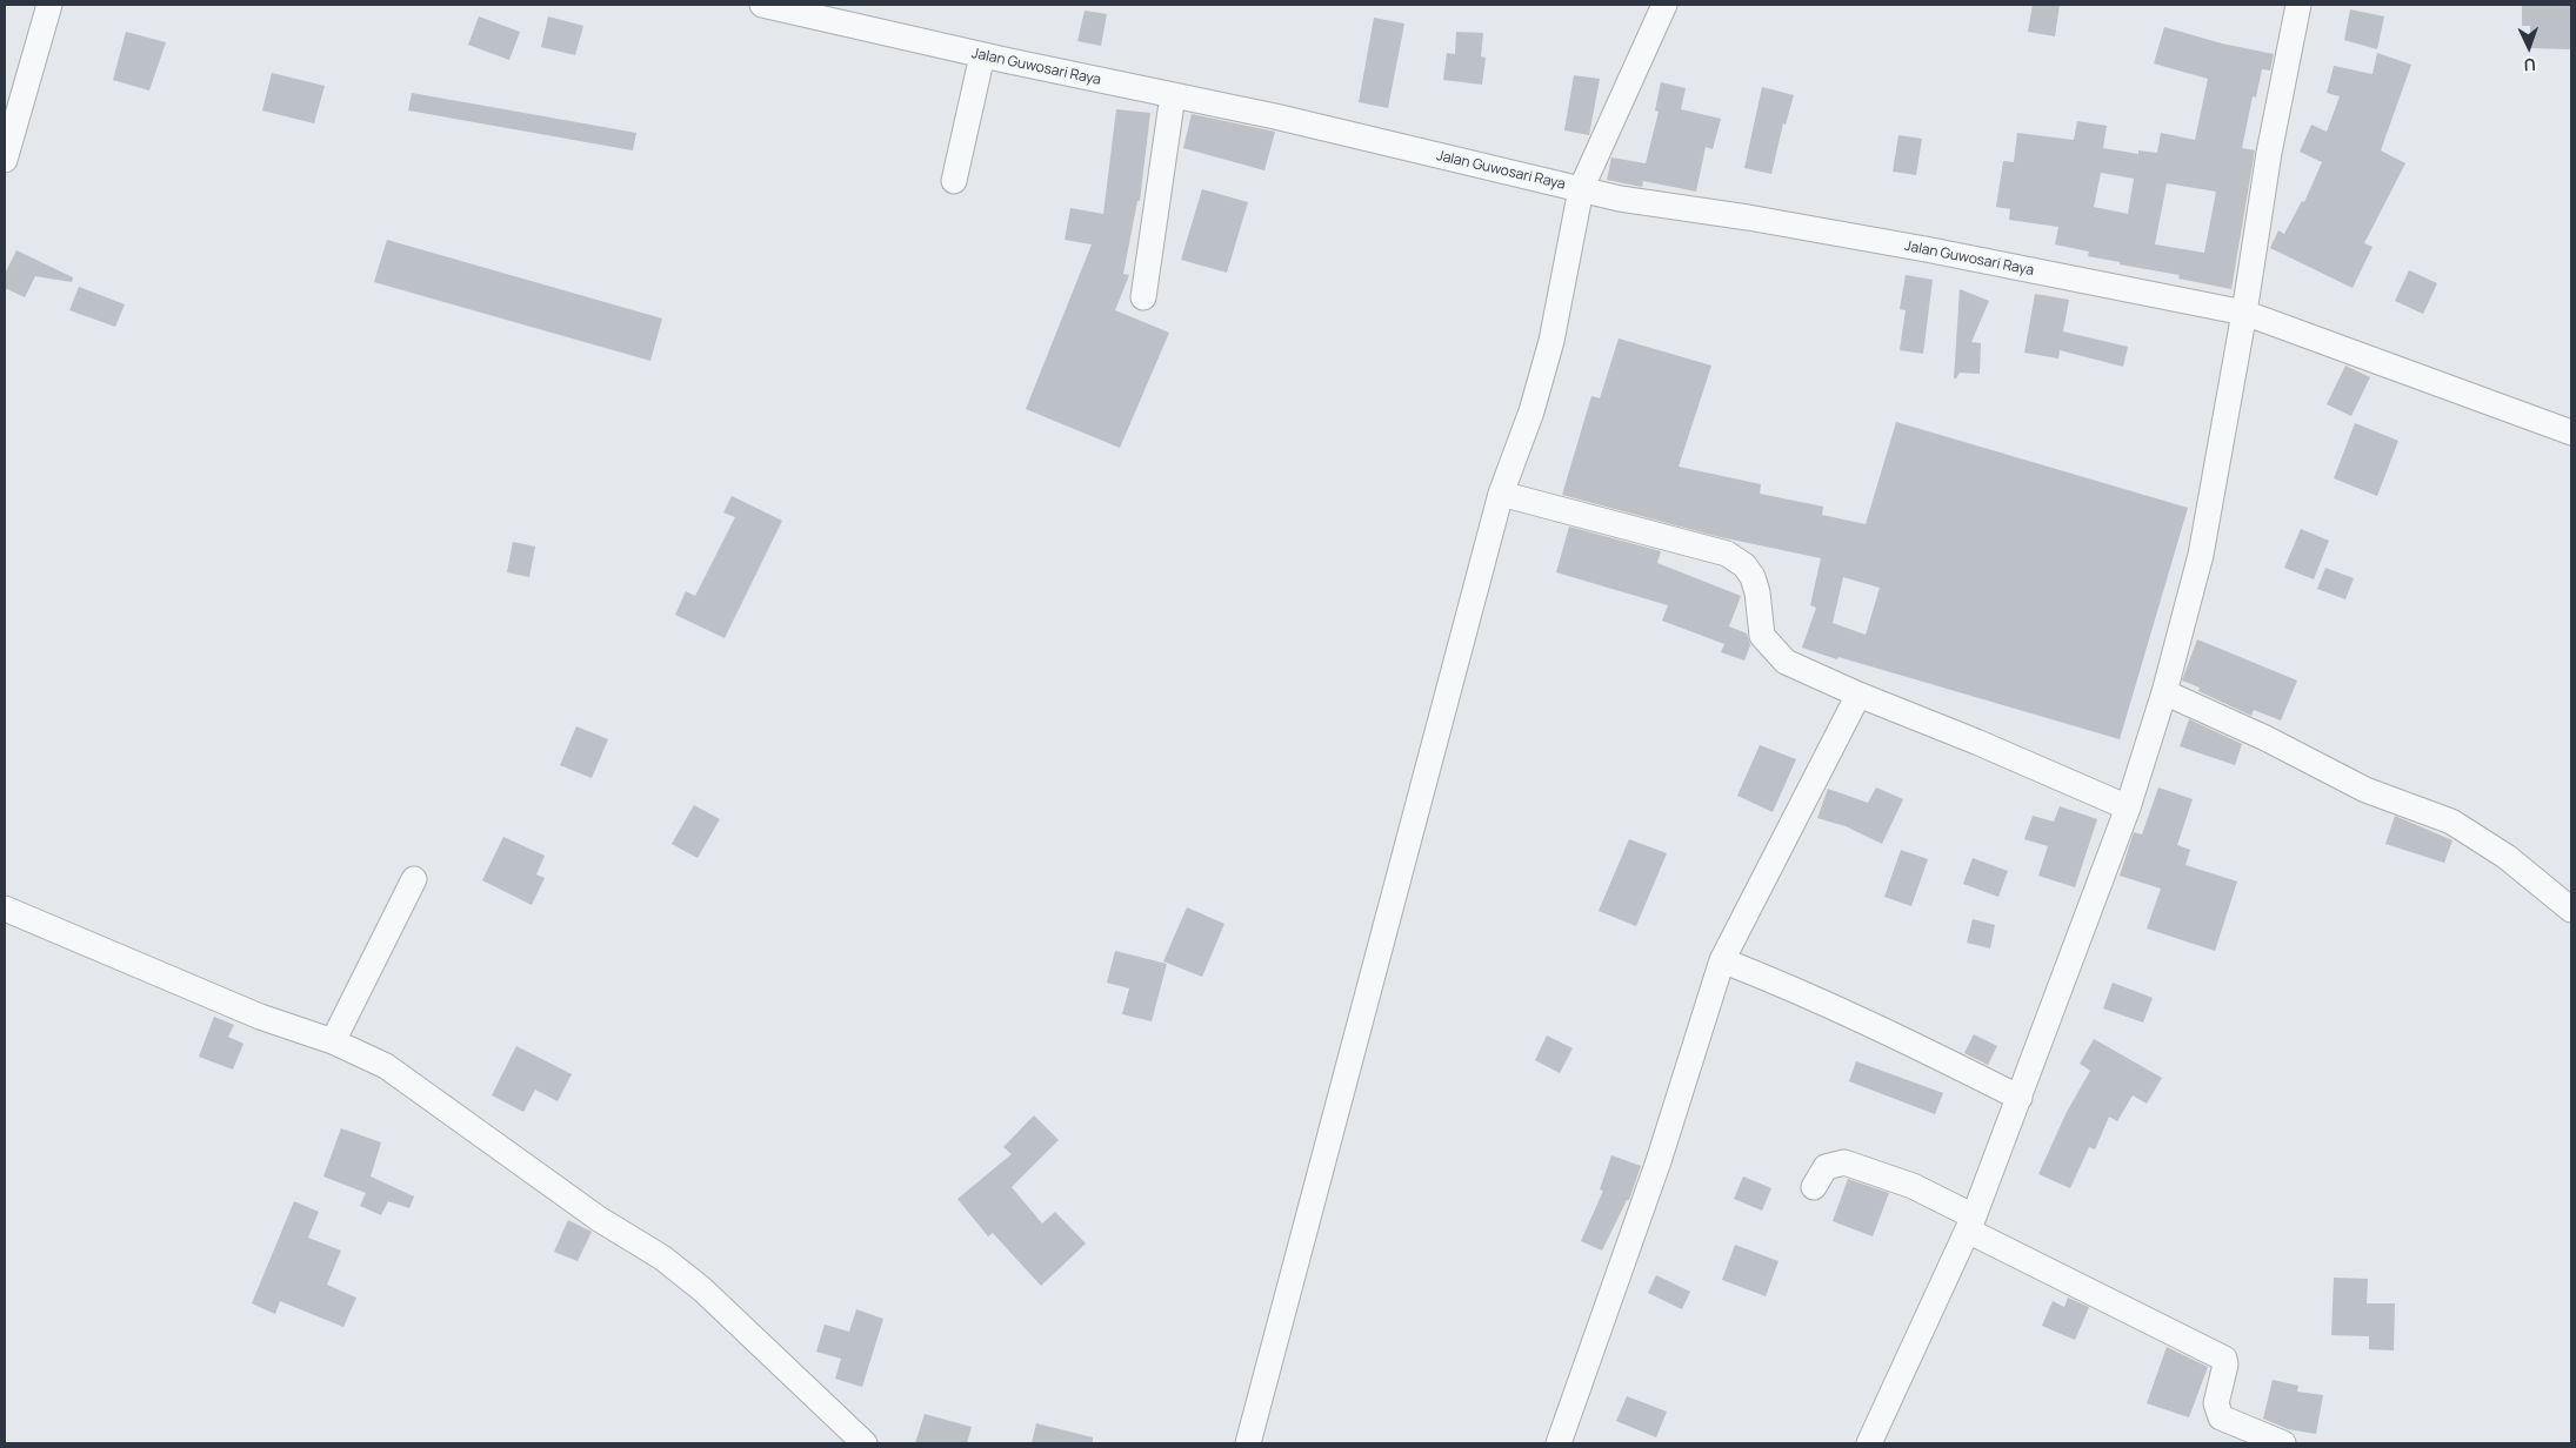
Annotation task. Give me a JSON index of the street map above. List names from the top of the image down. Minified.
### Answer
{"streets":{"street":["Jalan Guwosari Raya"]},"north":"bottom"}
